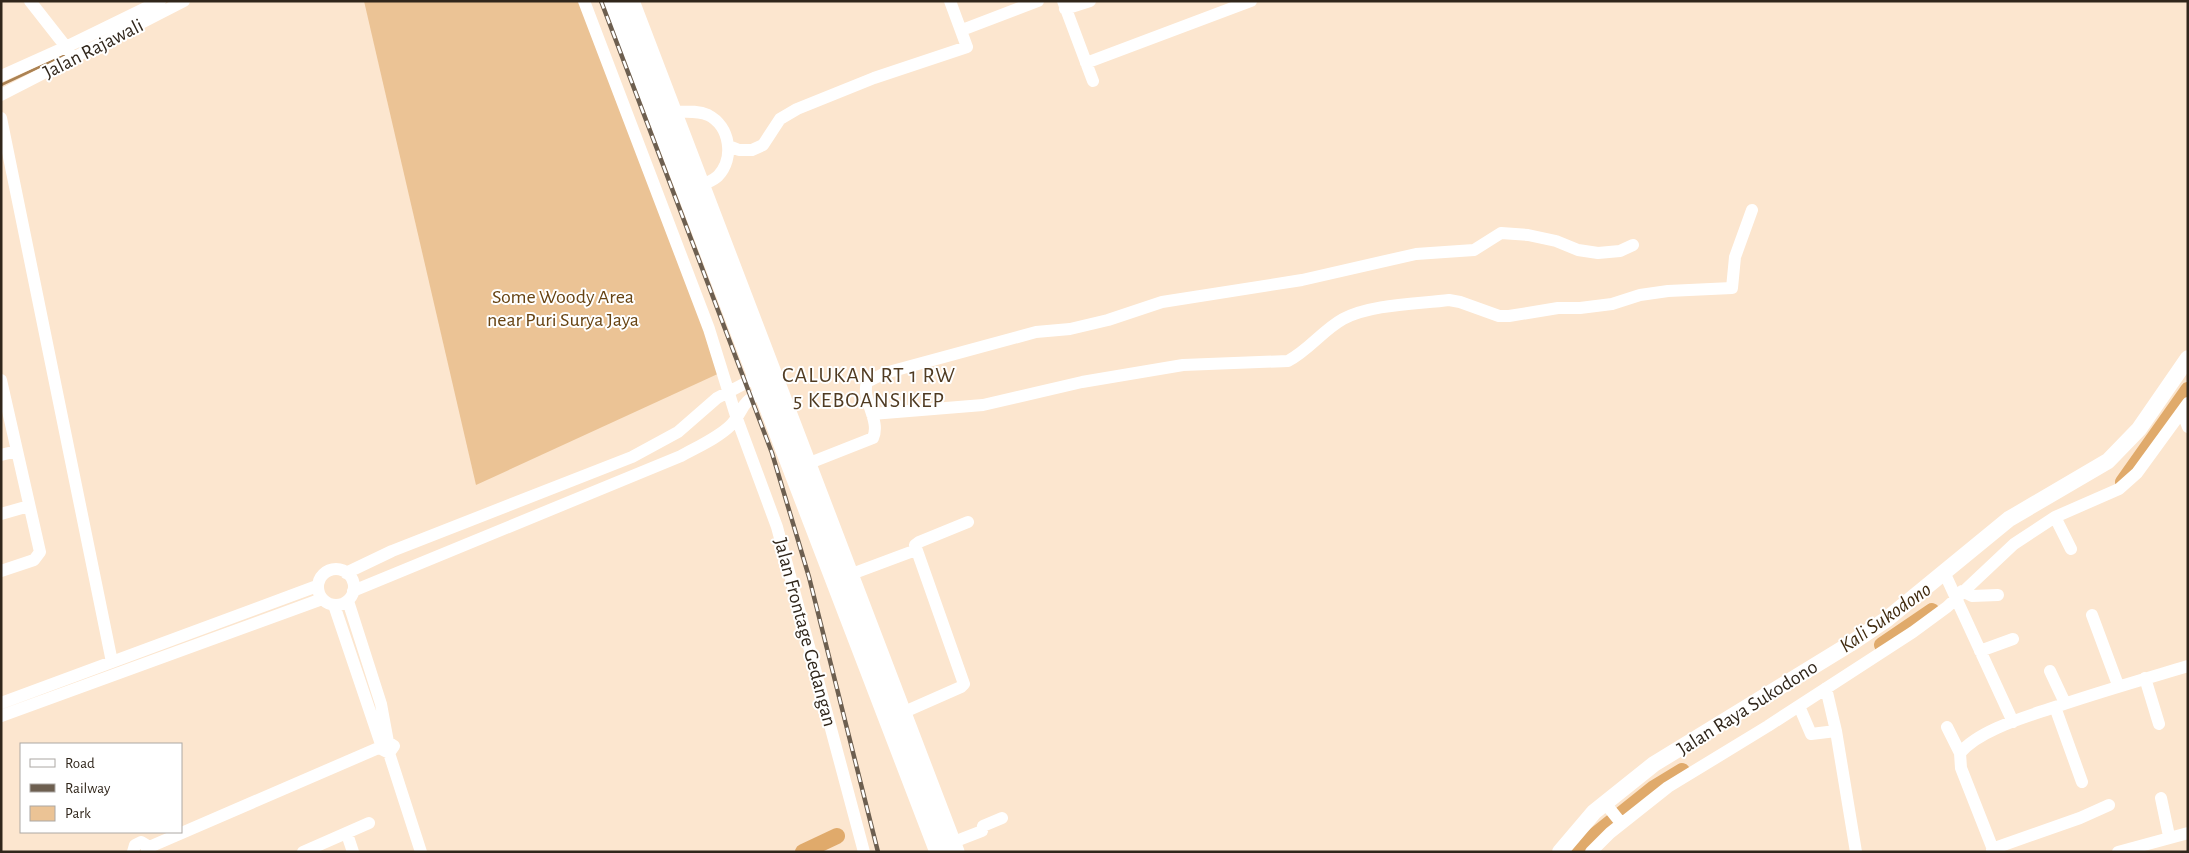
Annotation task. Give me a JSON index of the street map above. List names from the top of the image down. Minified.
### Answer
{"streets":{"main road":["Jalan Raya Sukodono"],"street":["Jalan Rajawali","Jalan Frontage Gedangan"]},"districts":["CALUKAN RT 1 RW 5 KEBOANSIKEP"],"water":["Kali Sukodono"],"parks":["Some Woody Area near Puri Surya Jaya"],"legend":["Road","Railway","Park"]}
